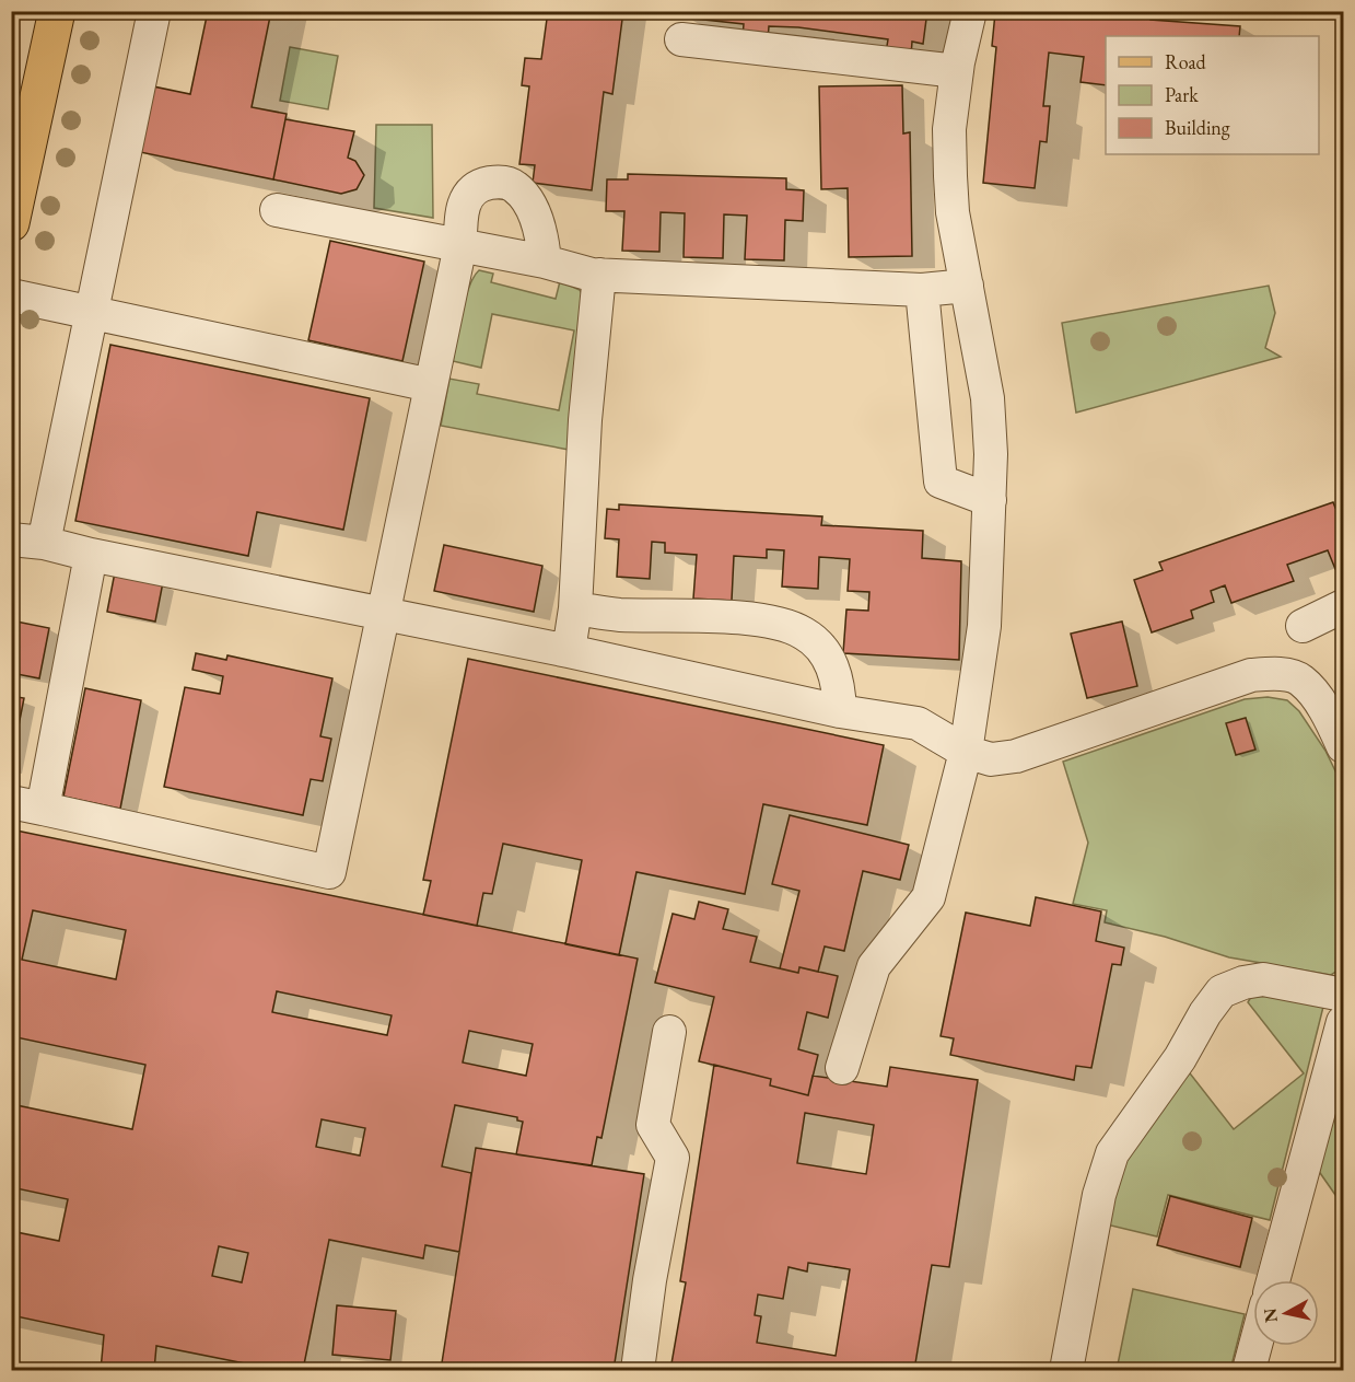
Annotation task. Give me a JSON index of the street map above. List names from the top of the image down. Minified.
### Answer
{"legend":["Road","Park","Building"],"north":"left"}
